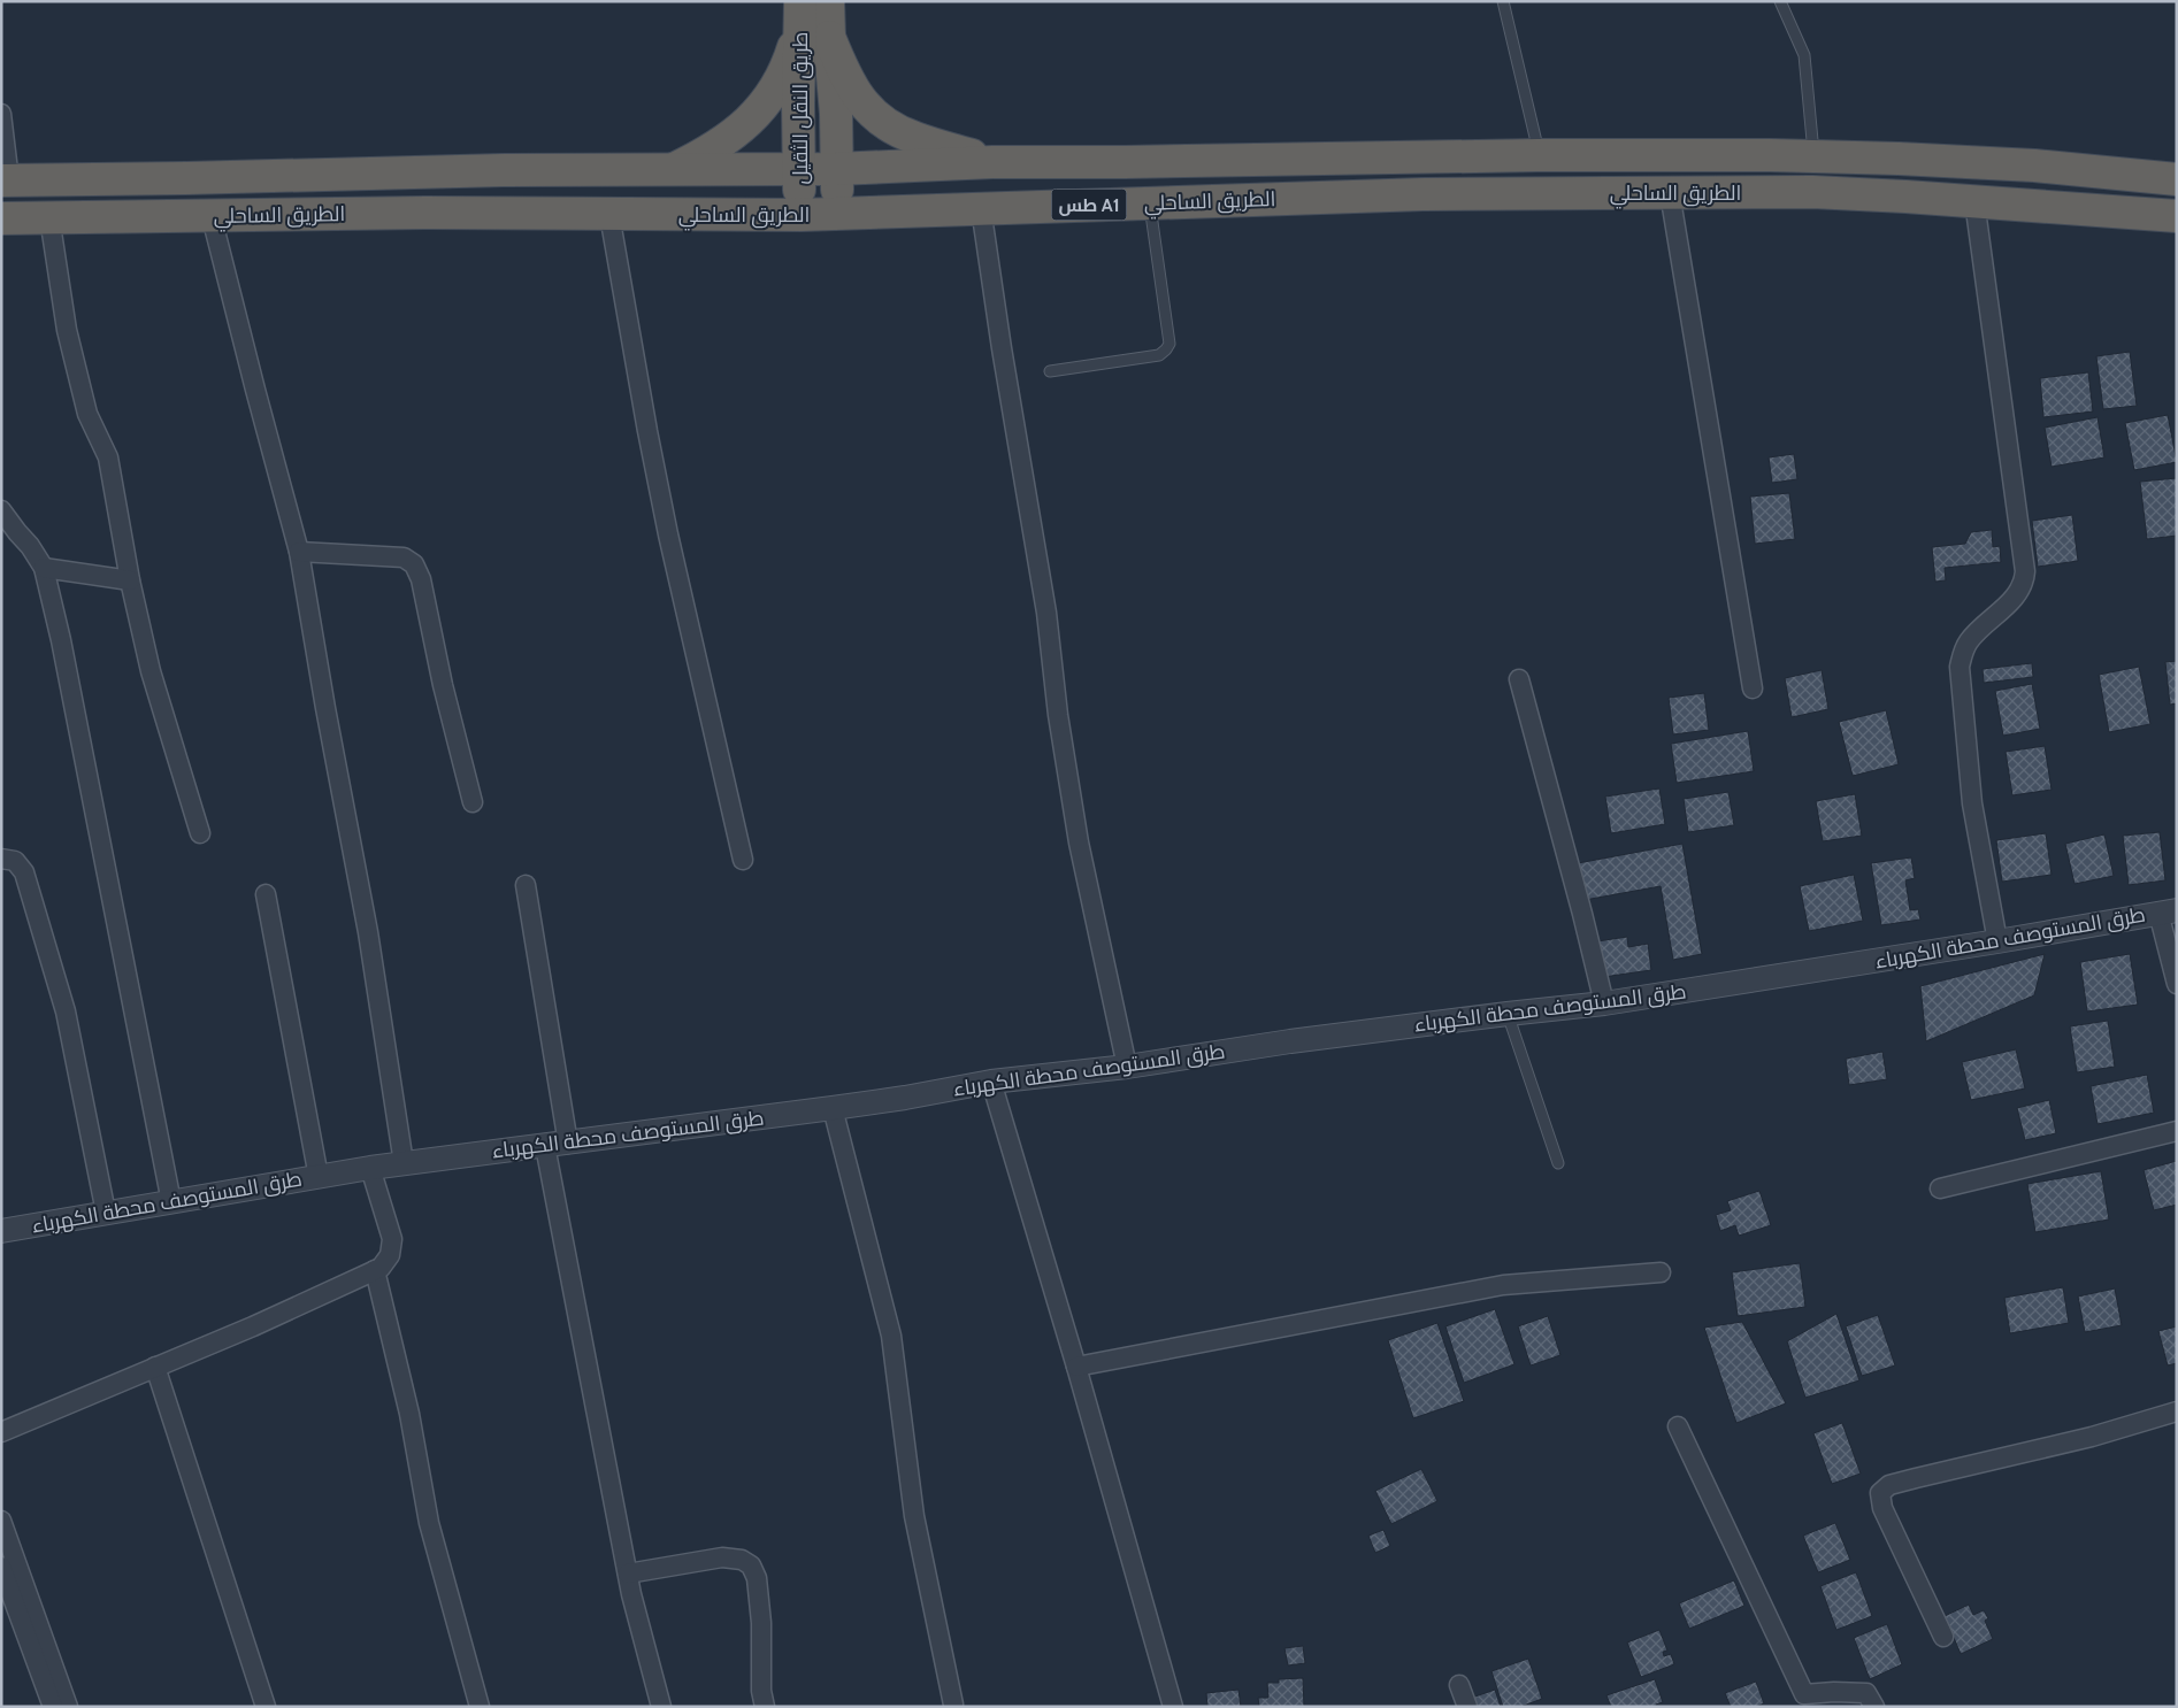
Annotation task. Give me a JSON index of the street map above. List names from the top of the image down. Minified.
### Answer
{"streets":{"highway":["طريق النقل الثقيل","الطريق الساحلي","طس A1"],"street":["طرق المستوصف محطة الكهرباء"]},"crossings":[["طريق النقل الثقيل","الطريق الساحلي"]]}
